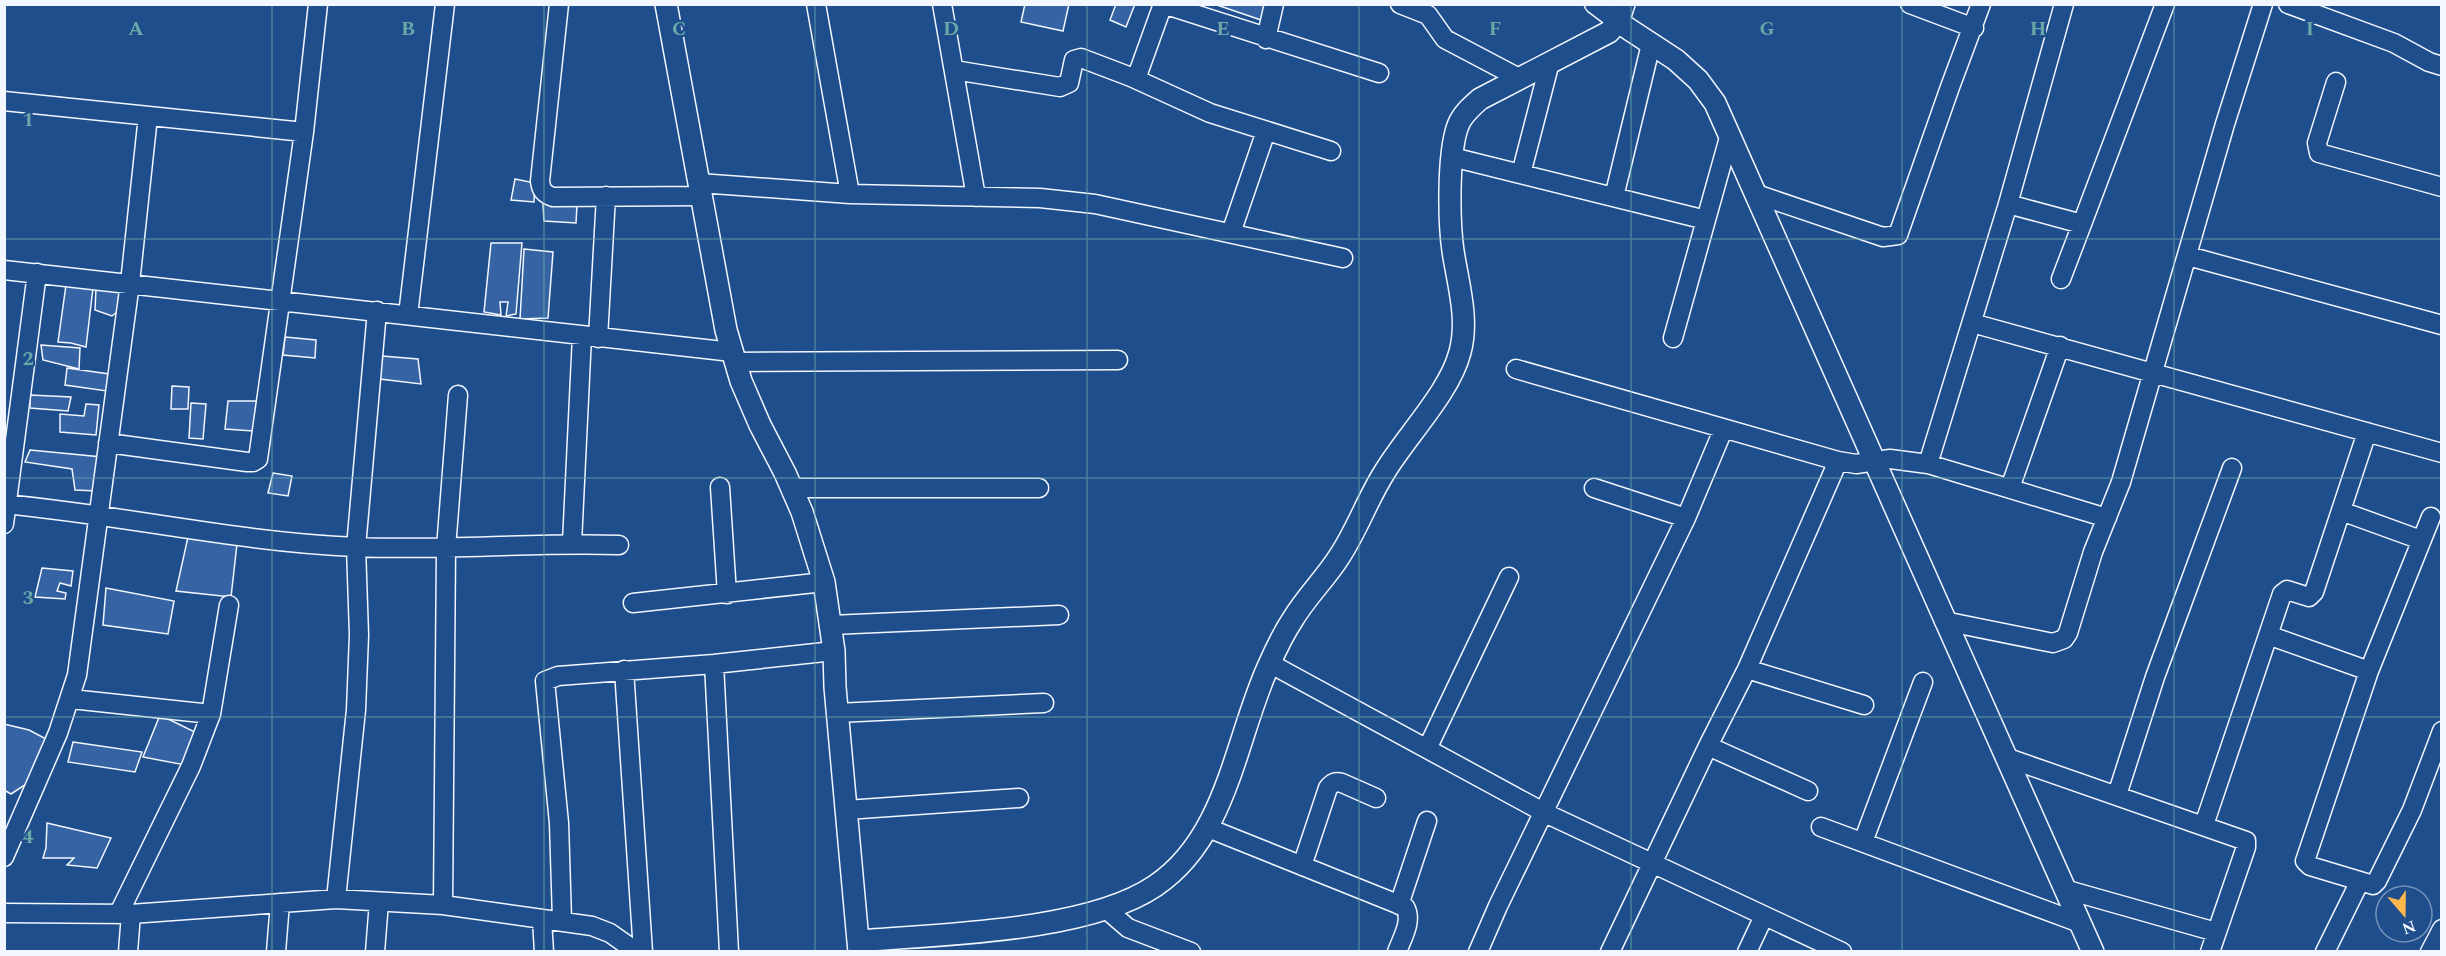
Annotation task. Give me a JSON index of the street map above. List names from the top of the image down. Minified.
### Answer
{"north":"bottom","grid":{"columns":["A","B","C","D","E","F","G","H","I"],"rows":["1","2","3","4"]}}
